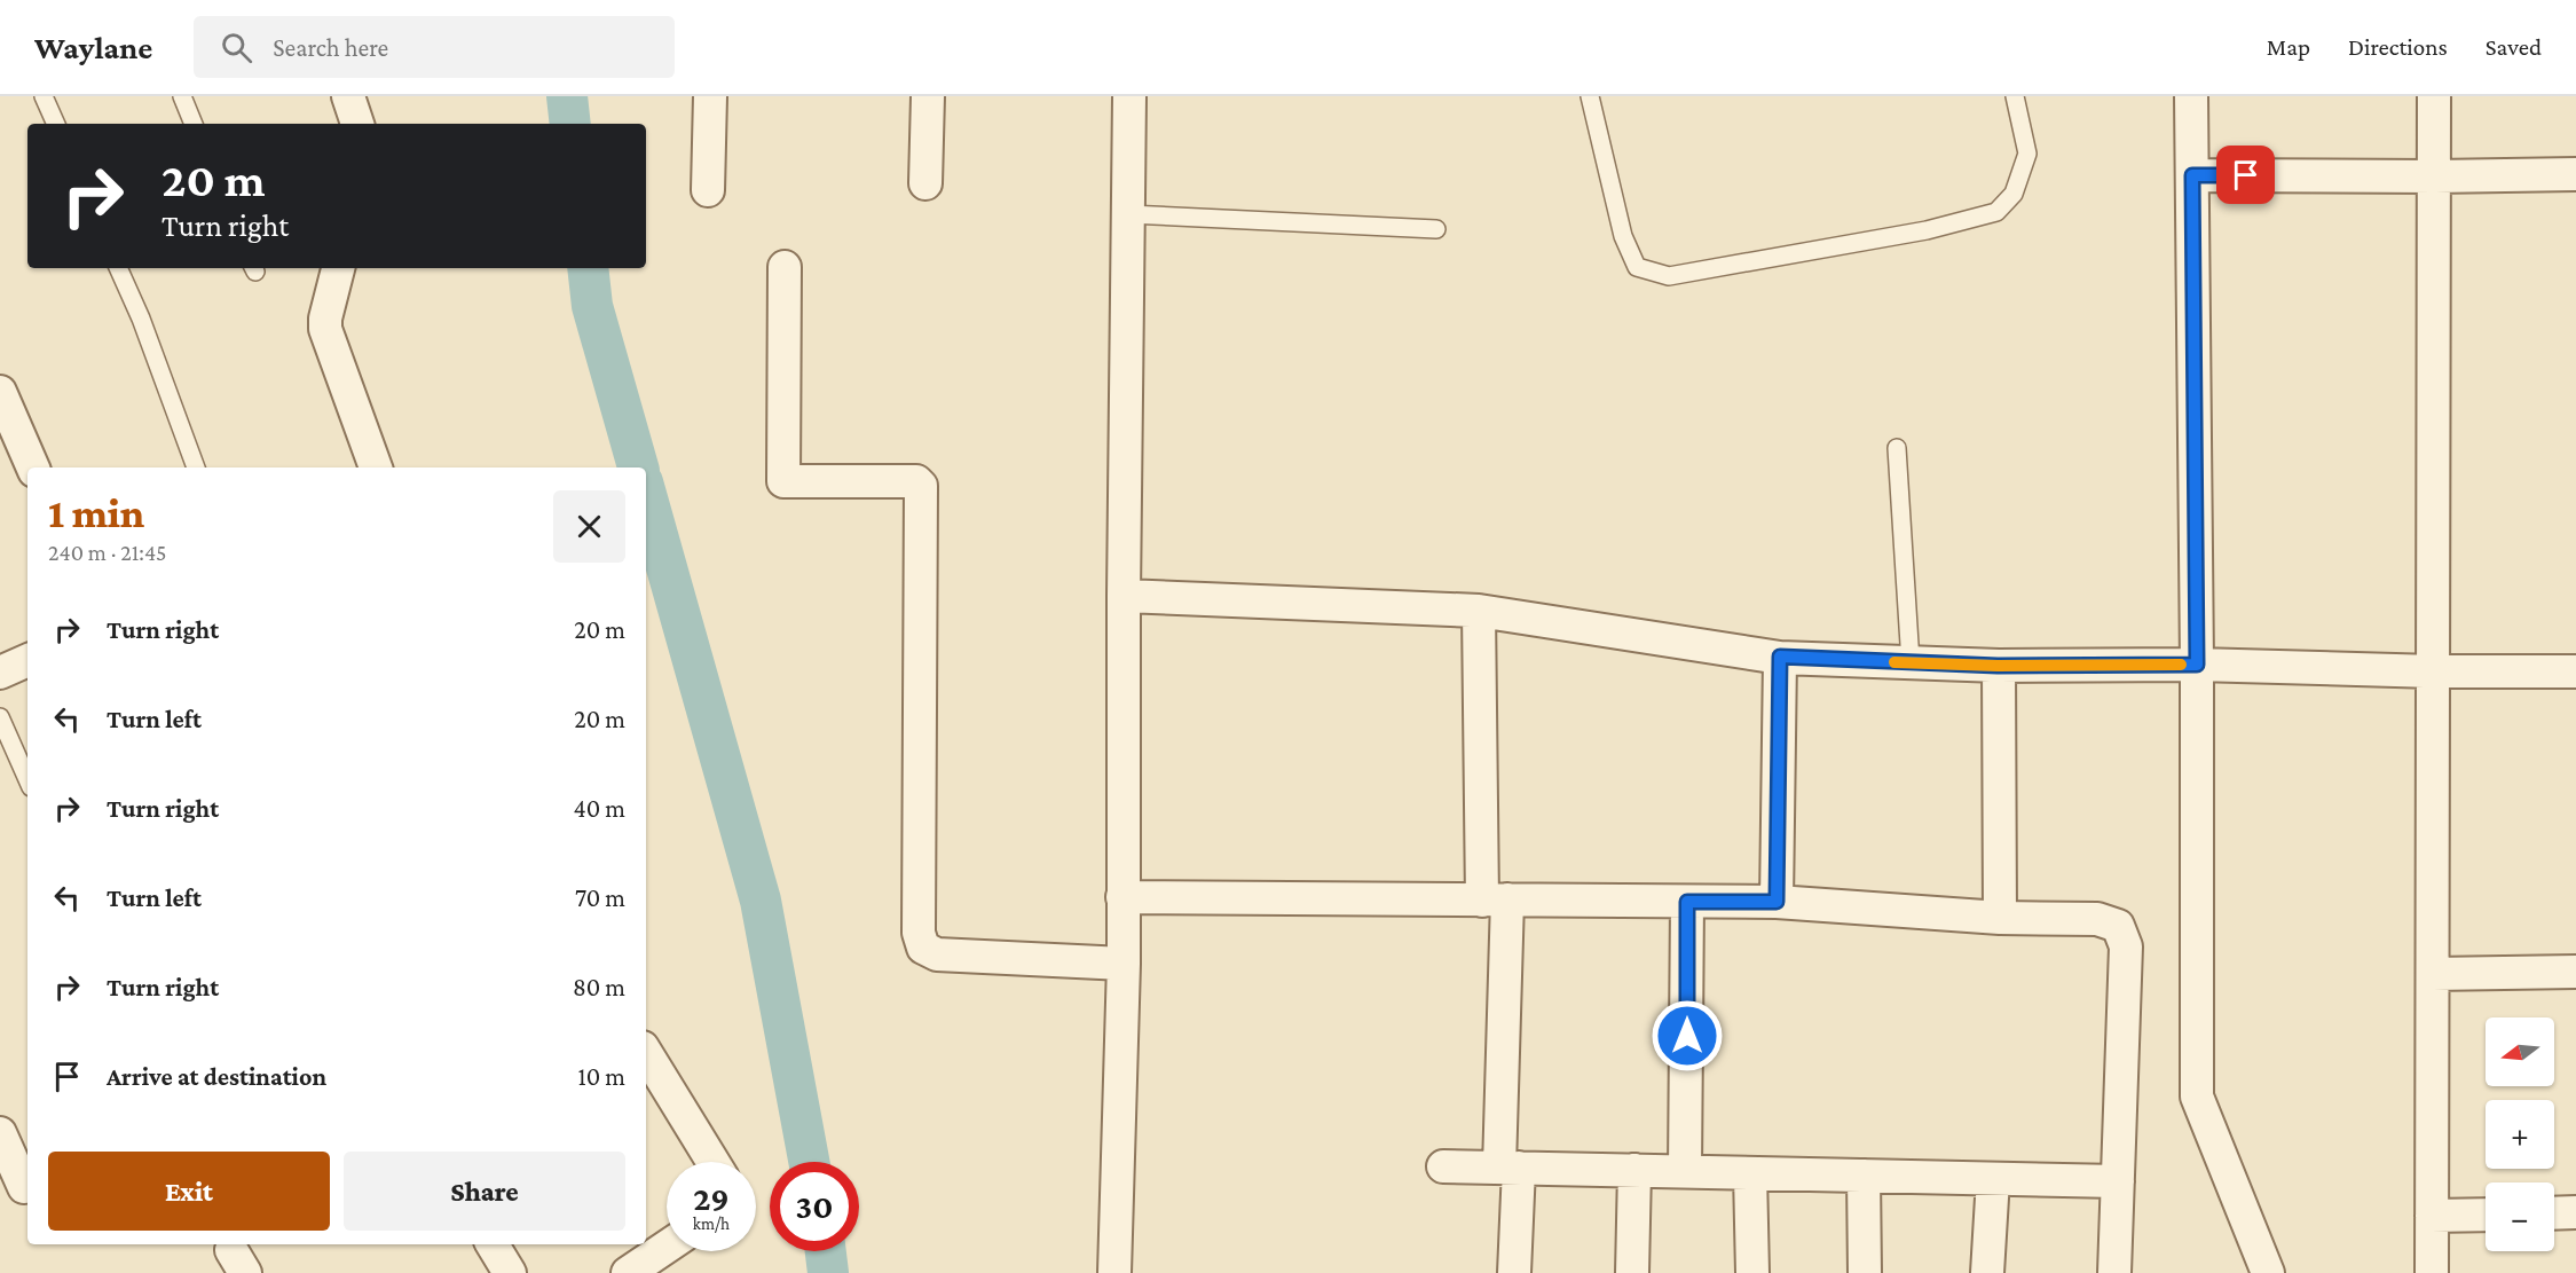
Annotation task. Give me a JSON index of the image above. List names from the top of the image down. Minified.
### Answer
{"north":"left","page":{"header":"Waylane","search":"Search here","nav":["Map","Directions","Saved"],"turn":["20 m","Turn right"],"heading":["1 min","240 m · 21:45"],"list":[{"name":"Turn right","value":"20 m"},{"name":"Turn left","value":"20 m"},{"name":"Turn right","value":"40 m"},{"name":"Turn left","value":"70 m"},{"name":"Turn right","value":"80 m"},{"name":"Arrive at destination","value":"10 m"}],"map_buttons":["+","−"],"buttons":["Exit","Share"],"speed":"29 km/h","limit":"30"}}
